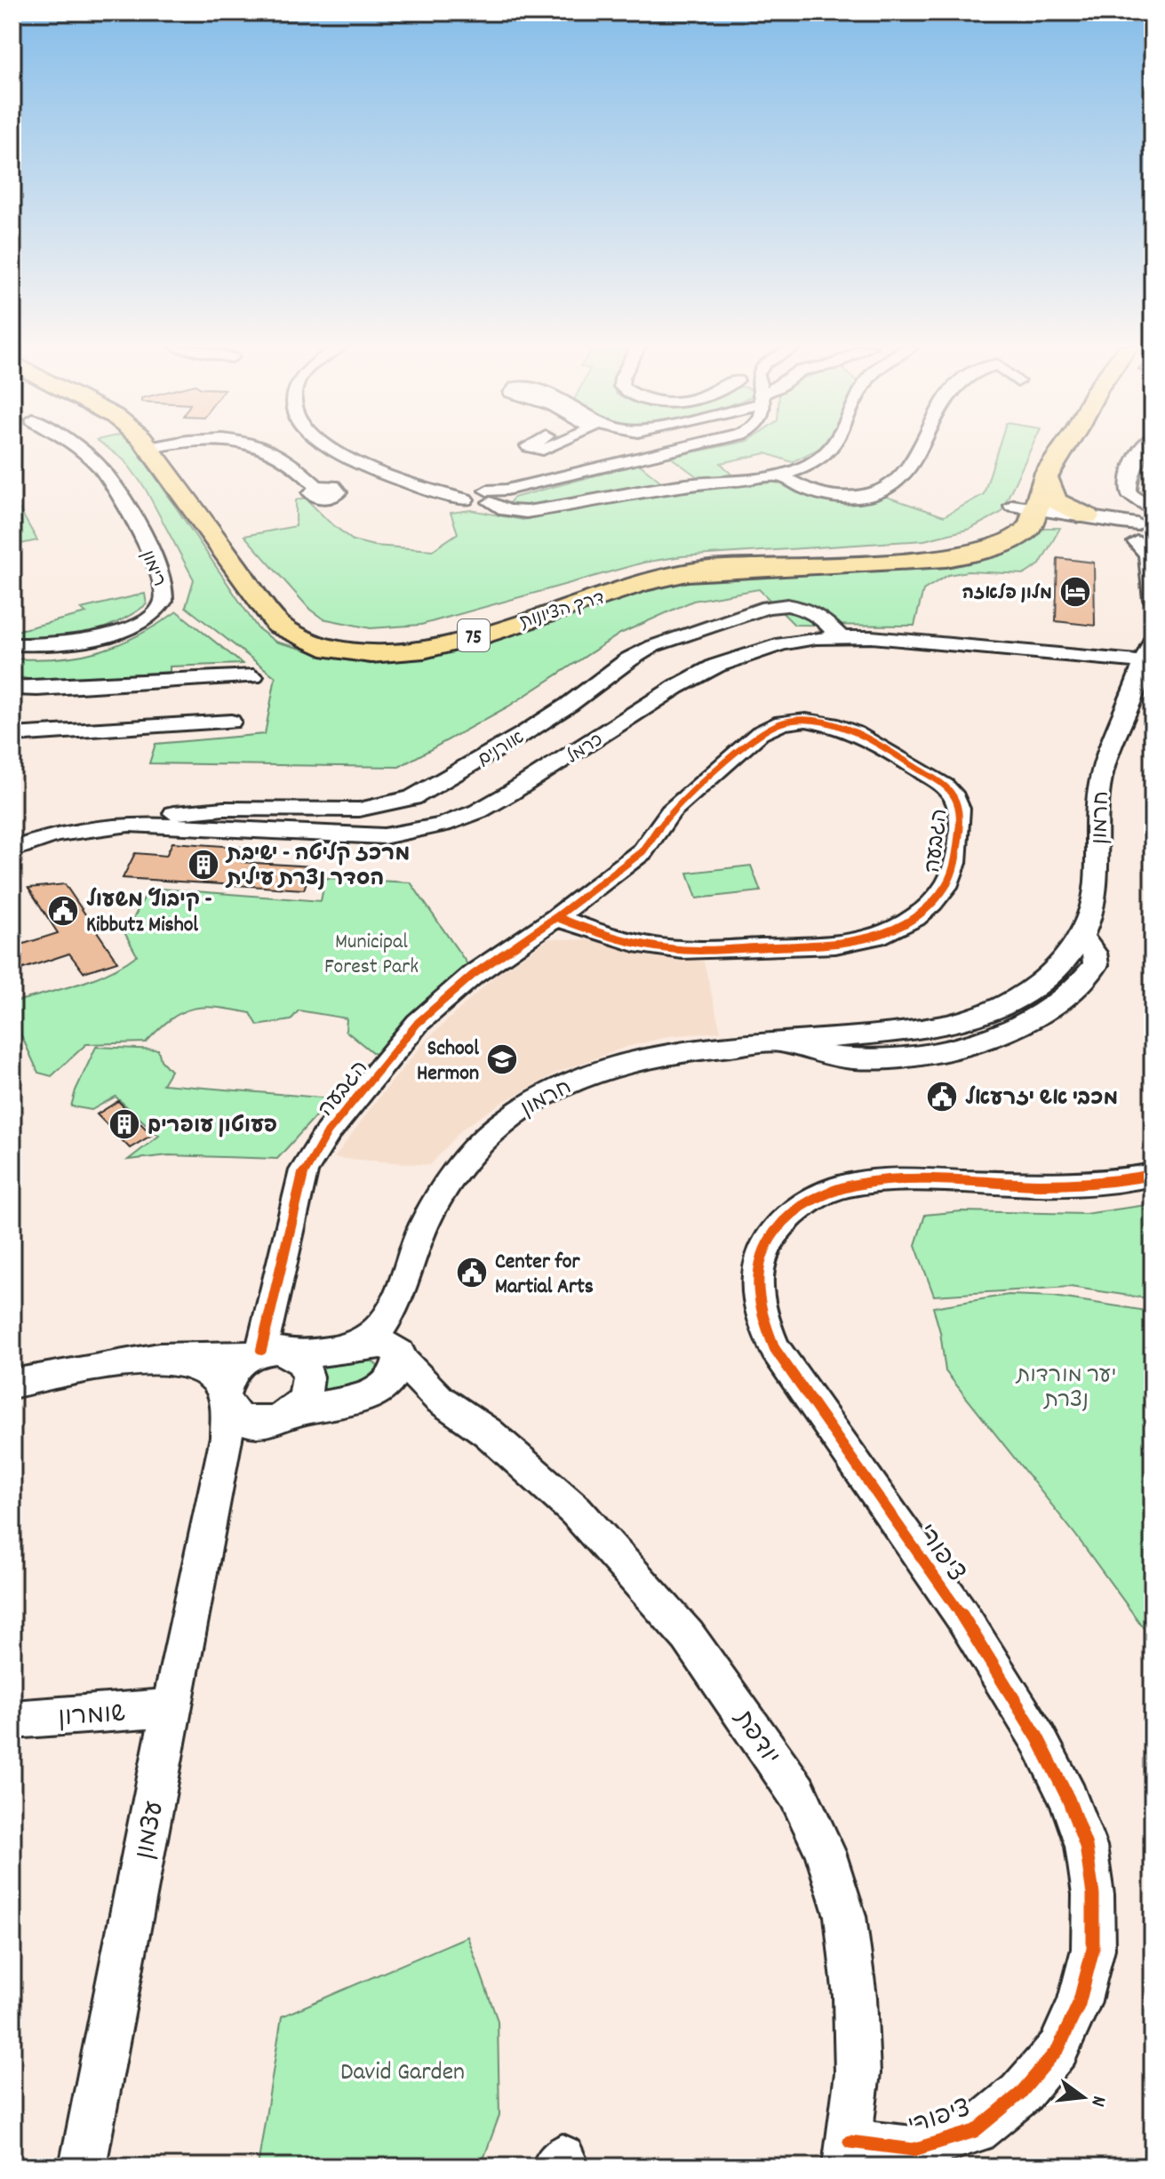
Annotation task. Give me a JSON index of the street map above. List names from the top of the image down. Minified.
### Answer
{"streets":{"highway":["דרך הציונות","75"],"street":["רימון","אורנים","כרמל","חרמון","הגבעה","ציפורי","שומרון","יודפת","עצמון"]},"crossings":[["אורנים","כרמל"],["כרמל","חרמון"],["חרמון","יודפת"],["הגבעה","עצמון"],["ציפורי","יודפת"],["שומרון","עצמון"]],"parks":["Municipal Forest Park","יער מורדות נצרת","David Garden"],"places":{"hotel":["מלון פלאזה"],"building":["מרכז קליטה - ישיבת הסדר נצרת עילית","פעוטון עופרים"],"public building":["קיבוץ משעול - Kibbutz Mishol","מכבי אש יזרעאל","Center for Martial Arts"],"school or university":["School Hermon"]},"north":"right"}
